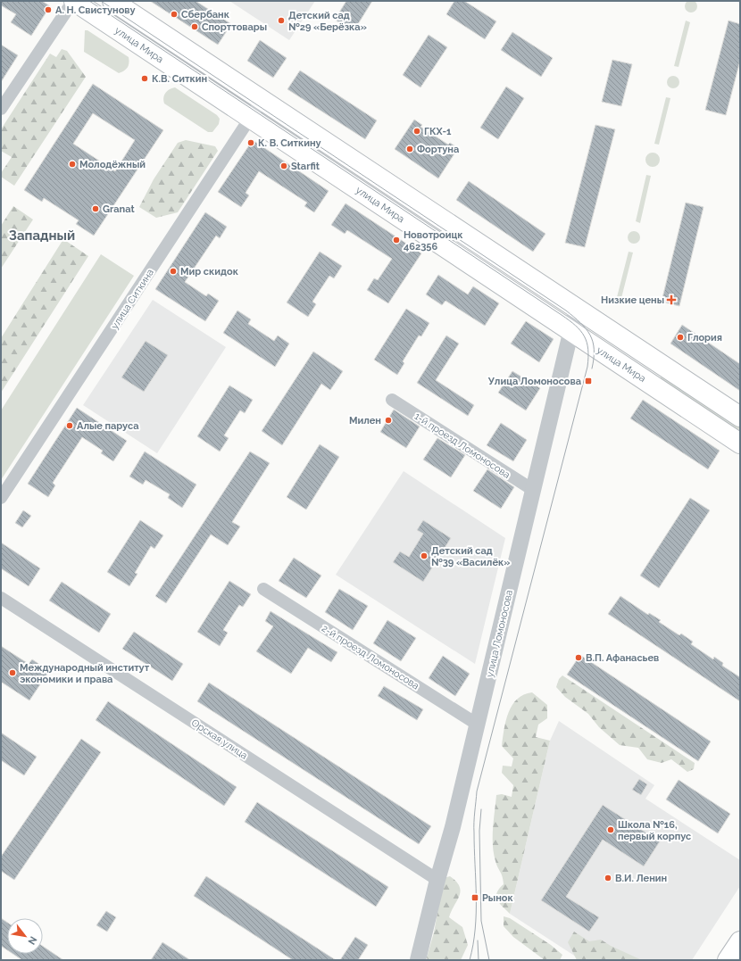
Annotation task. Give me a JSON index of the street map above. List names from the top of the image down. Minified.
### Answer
{"streets":{"main road":["улица Мира"],"street":["улица Ситкина","1-й проезд Ломоносова","улица Ломоносова","2-й проезд Ломоносова","Орская улица"]},"crossings":[["улица Мира","улица Ситкина"],["улица Мира","улица Ломоносова"],["1-й проезд Ломоносова","улица Ломоносова"],["улица Ломоносова","2-й проезд Ломоносова"],["улица Ломоносова","Орская улица"]],"districts":["Западный"],"places":{"other":["А. Н. Свистунову","Сбербанк","Детский сад №29 «Берёзка»","Спорттовары","К.В. Ситкин","ГКХ-1","К. В. Ситкину","Фортуна","Молодёжный","Starfit","Granat","Новотроицк 462356","Мир скидок","Глория","Милен","Алые паруса","Детский сад №39 «Василёк»","В.П. Афанасьев","Международный институт экономики и права","Школа №16, первый корпус","В.И. Ленин"],"health":["Низкие цены"],"transit":["Улица Ломоносова","Рынок"]},"north":"bottom right"}
